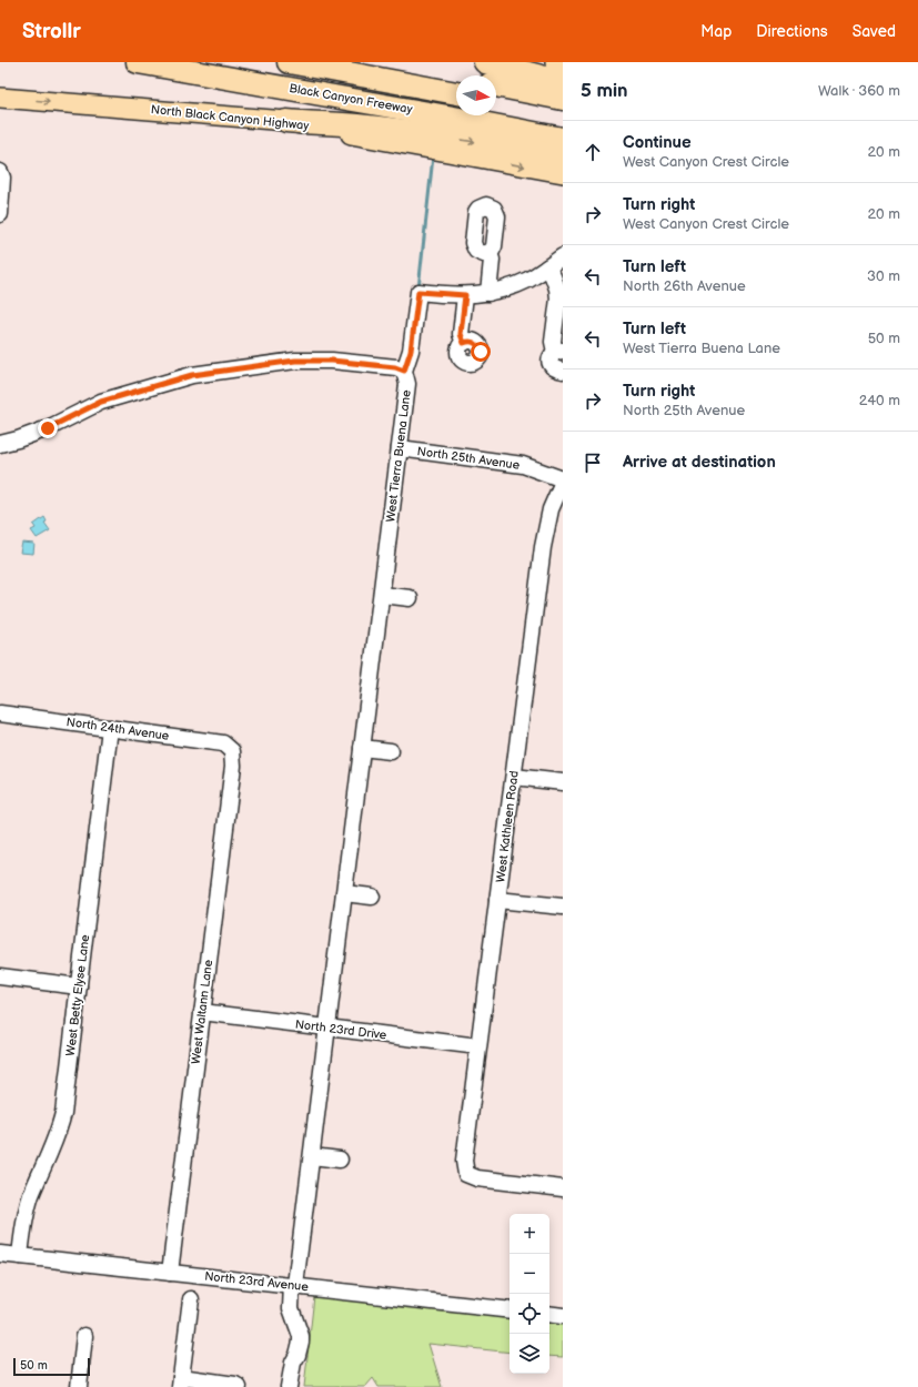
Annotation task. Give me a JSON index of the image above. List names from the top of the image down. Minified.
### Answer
{"streets":{"highway":["Black Canyon Freeway"],"main road":["North Black Canyon Highway"],"street":["West Tierra Buena Lane","North 25th Avenue","North 24th Avenue","West Kathleen Road","West Betty Elyse Lane","West Waltann Lane","North 23rd Drive","North 23rd Avenue"]},"crossings":[["West Tierra Buena Lane","North 25th Avenue"],["West Tierra Buena Lane","North 23rd Drive"],["West Tierra Buena Lane","North 23rd Avenue"],["North 25th Avenue","West Kathleen Road"],["North 24th Avenue","West Betty Elyse Lane"],["North 24th Avenue","West Waltann Lane"],["West Kathleen Road","North 23rd Drive"],["West Betty Elyse Lane","North 23rd Avenue"],["West Waltann Lane","North 23rd Drive"],["West Waltann Lane","North 23rd Avenue"]],"one_way":["North Black Canyon Highway"],"scale_bar":"50 m","north":"right","page":{"header":"Strollr","nav":["Map","Directions","Saved"],"heading":["5 min","Walk · 360 m"],"list":[["Continue","West Canyon Crest Circle","20 m"],["Turn right","West Canyon Crest Circle","20 m"],["Turn left","North 26th Avenue","30 m"],["Turn left","West Tierra Buena Lane","50 m"],["Turn right","North 25th Avenue","240 m"],"Arrive at destination"],"map_buttons":["+","−"],"scale":"50 m"}}
